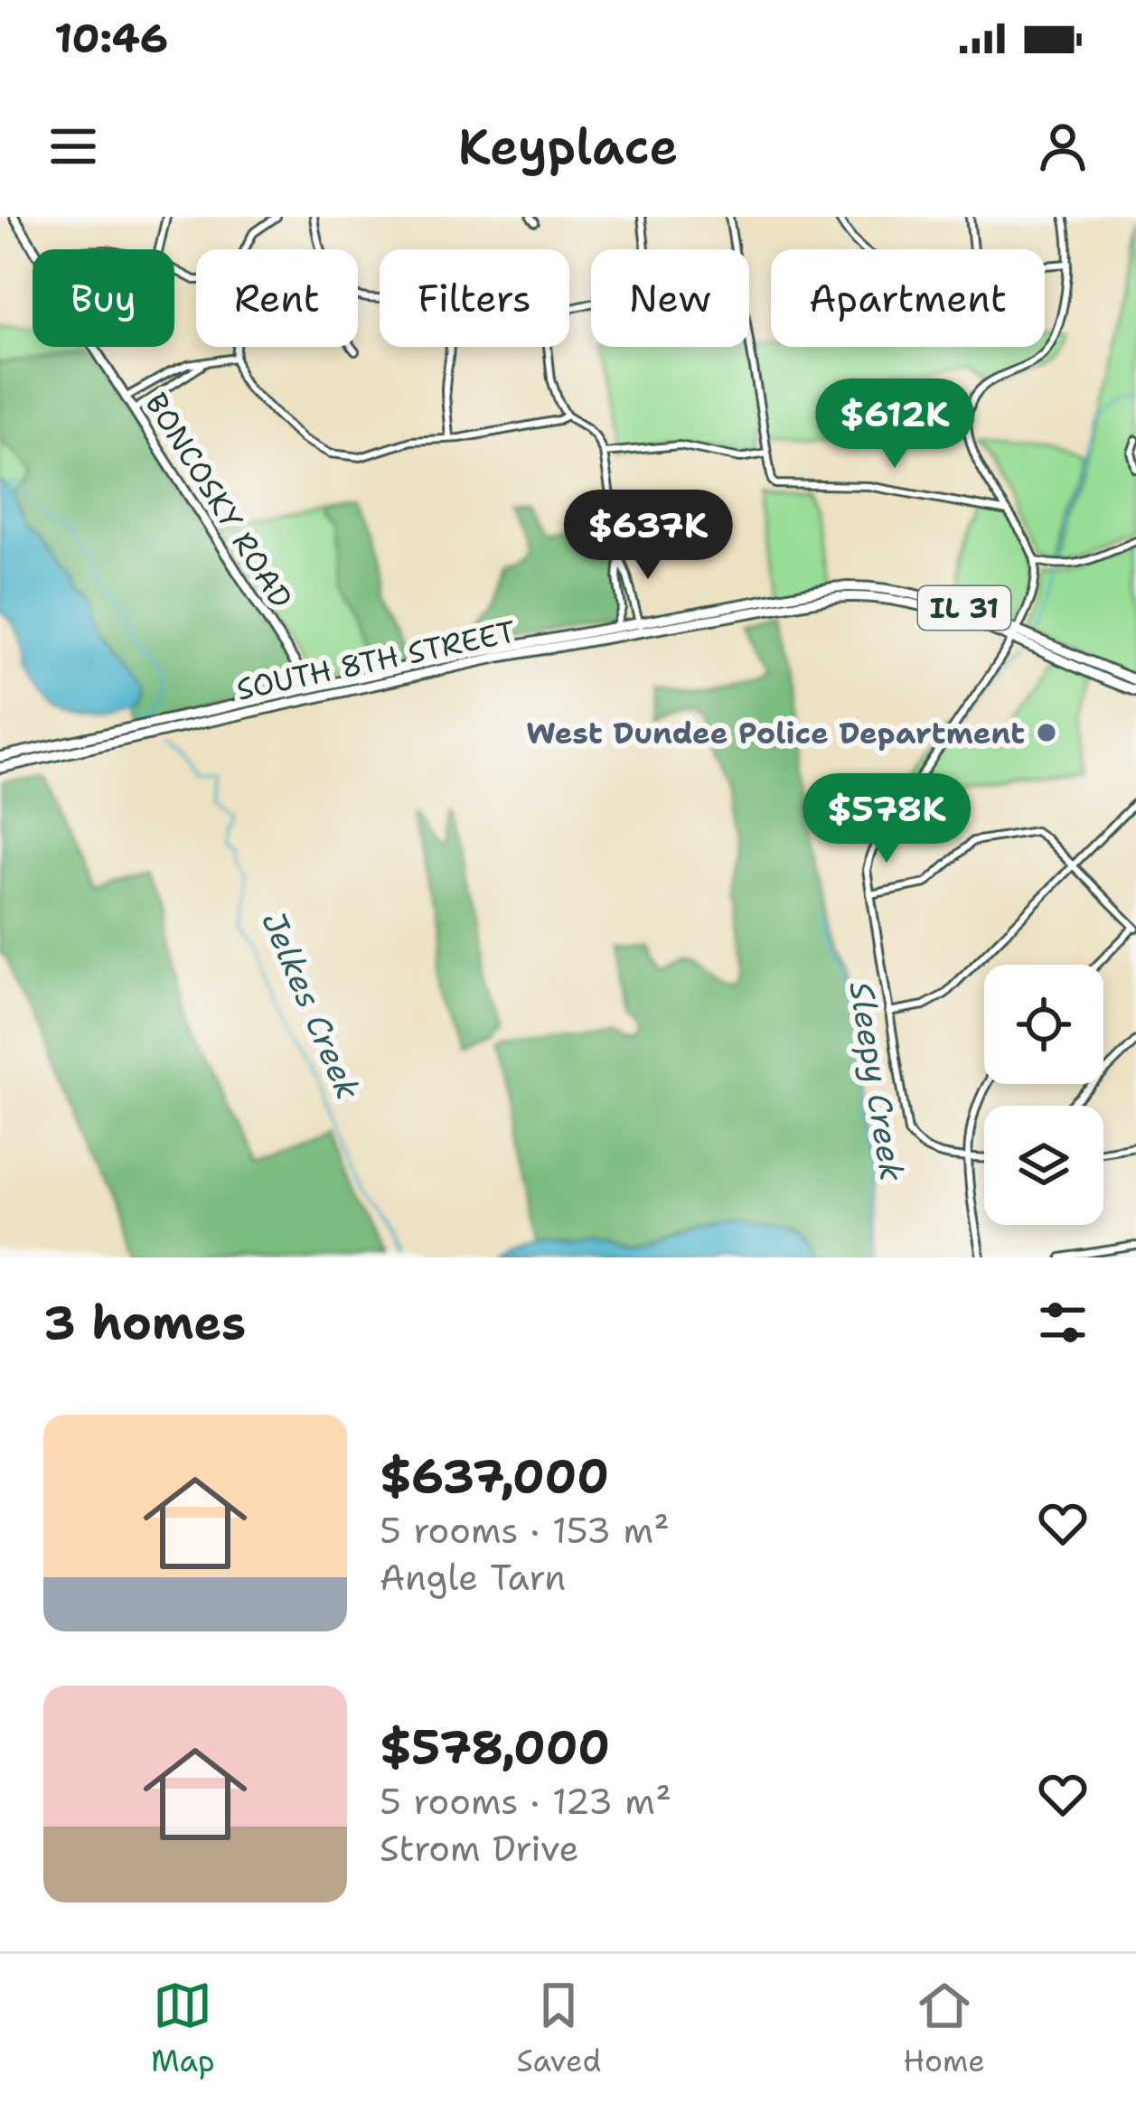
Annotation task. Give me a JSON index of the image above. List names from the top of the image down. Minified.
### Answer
{"streets":{"main road":["IL 31","SOUTH 8TH STREET"],"street":["BONCOSKY ROAD"]},"crossings":[["BONCOSKY ROAD","SOUTH 8TH STREET"]],"water":["Jelkes Creek","Sleepy Creek"],"places":["West Dundee Police Department"],"page":{"status":"10:46","header":"Keyplace","chip":["Buy","Rent","Filters","New","Apartment"],"price":["$612K","$637K","$578K"],"heading":"3 homes","list":[{"name":"$637,000","note":"5 rooms · 153 m² · Angle Tarn"},{"name":"$578,000","note":"5 rooms · 123 m² · Strom Drive"}],"tabs":["Map","Saved","Home"]}}
